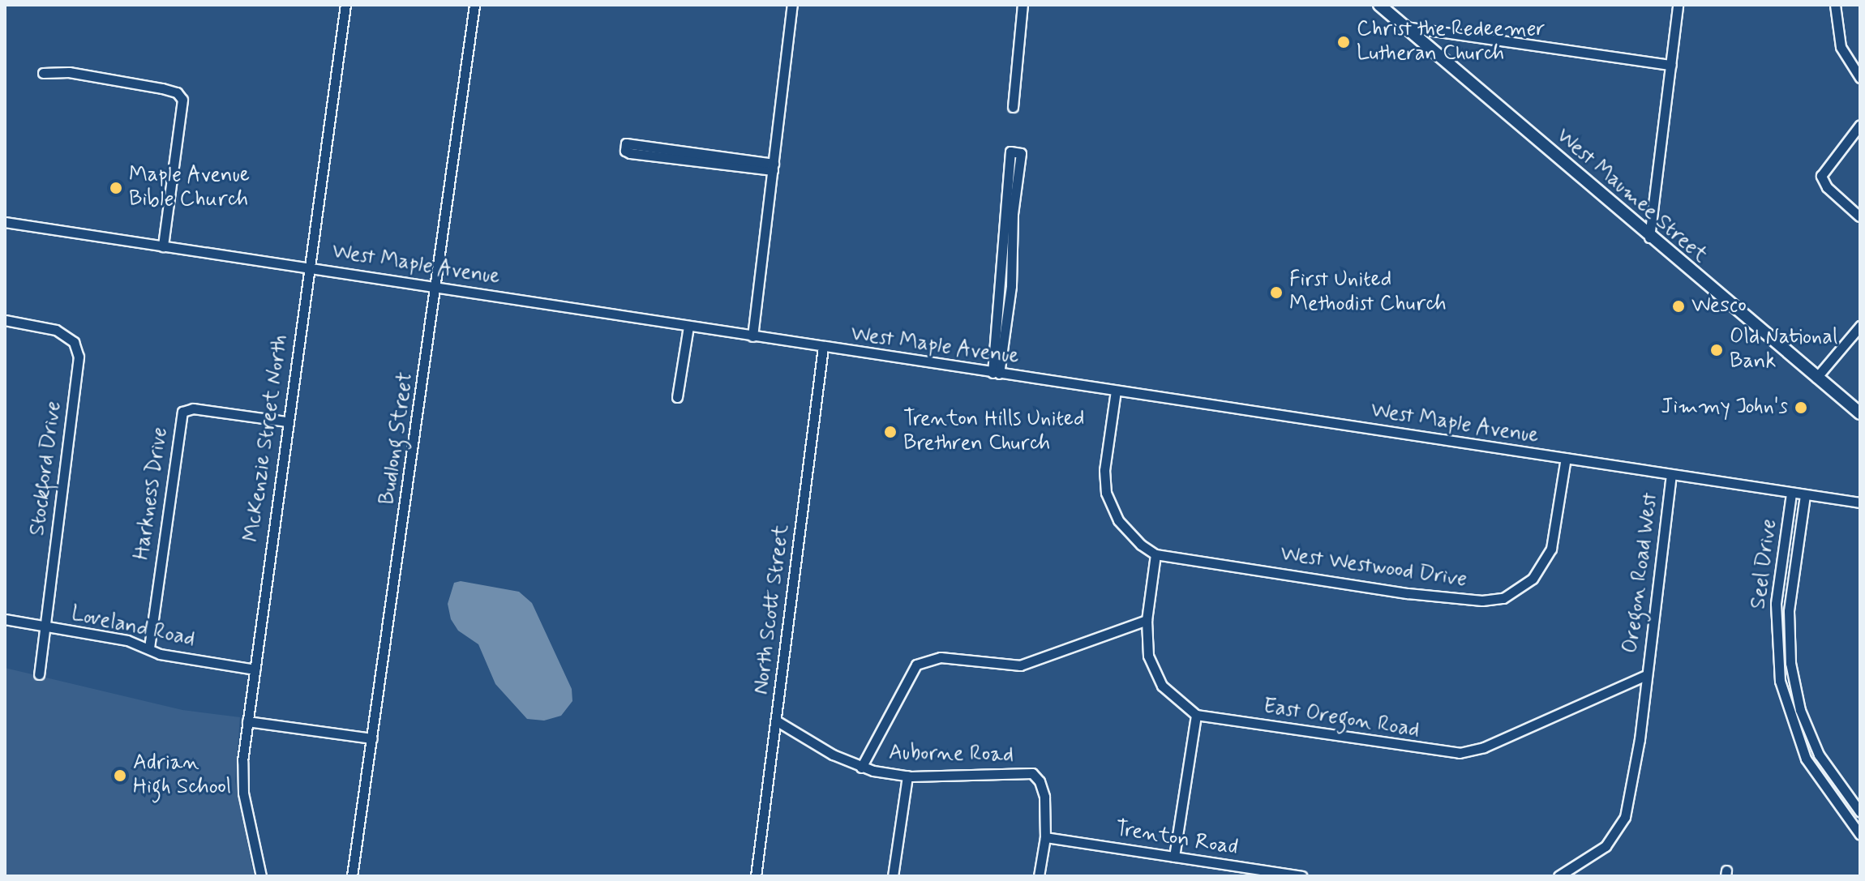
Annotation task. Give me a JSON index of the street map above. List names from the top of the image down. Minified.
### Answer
{"streets":{"main road":["West Maumee Street"],"street":["West Maple Avenue","McKenzie Street North","Budlong Street","Stockford Drive","Harkness Drive","Seel Drive","West Westwood Drive","Oregon Road West","North Scott Street","Loveland Road","East Oregon Road","Auborne Road","Trenton Road"]},"crossings":[["West Maple Avenue","McKenzie Street North"],["West Maple Avenue","Budlong Street"],["West Maple Avenue","Seel Drive"],["West Maple Avenue","West Westwood Drive"],["West Maple Avenue","Oregon Road West"],["West Maple Avenue","North Scott Street"],["McKenzie Street North","Harkness Drive"],["McKenzie Street North","Loveland Road"],["Stockford Drive","Loveland Road"],["Harkness Drive","Loveland Road"],["West Westwood Drive","East Oregon Road"],["Oregon Road West","East Oregon Road"],["North Scott Street","Auborne Road"],["Auborne Road","Trenton Road"]],"places":["Christ the Redeemer Lutheran Church","Maple Avenue Bible Church","First United Methodist Church","Wesco","Old National Bank","Jimmy John's","Trenton Hills United Brethren Church","Adrian High School"]}
